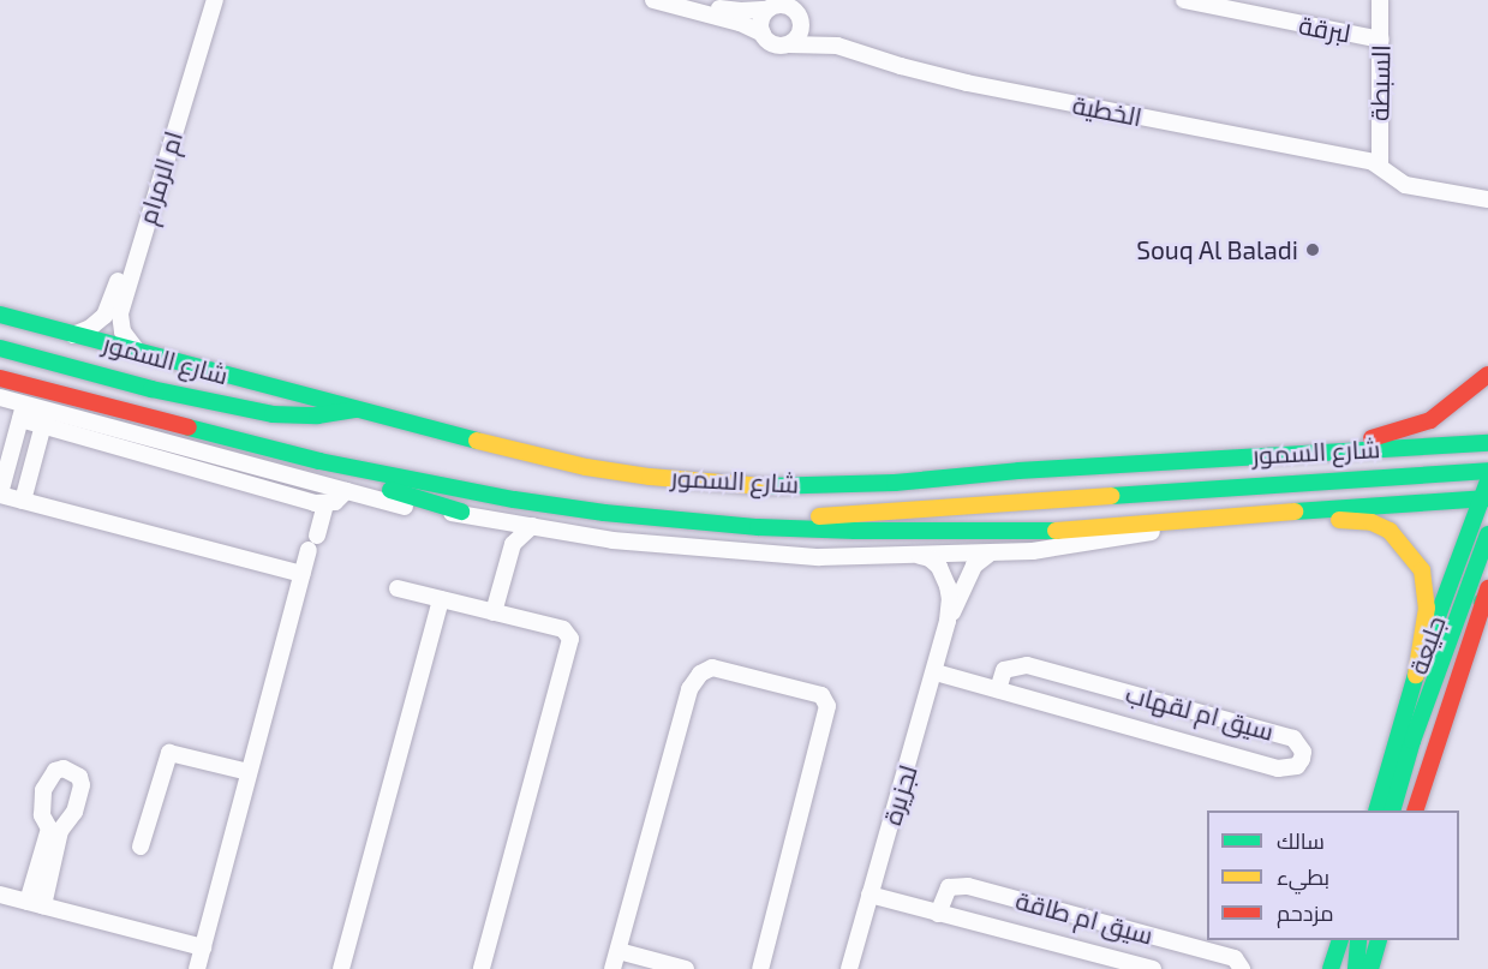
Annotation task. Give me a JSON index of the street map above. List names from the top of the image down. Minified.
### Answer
{"streets":{"main road":["شارع السمور","جليعة"],"street":["لبرقة","السبطة","الخطية","ام الرمرام","سيق ام لقهاب","لجزيرة","سيق ام طاقة"]},"crossings":[["لبرقة","السبطة"],["السبطة","الخطية"],["ام الرمرام","شارع السمور"],["شارع السمور","جليعة"],["شارع السمور","لجزيرة"],["سيق ام لقهاب","لجزيرة"],["لجزيرة","سيق ام طاقة"]],"places":["Souq Al Baladi"],"legend":["سالك","بطيء","مزدحم"]}
